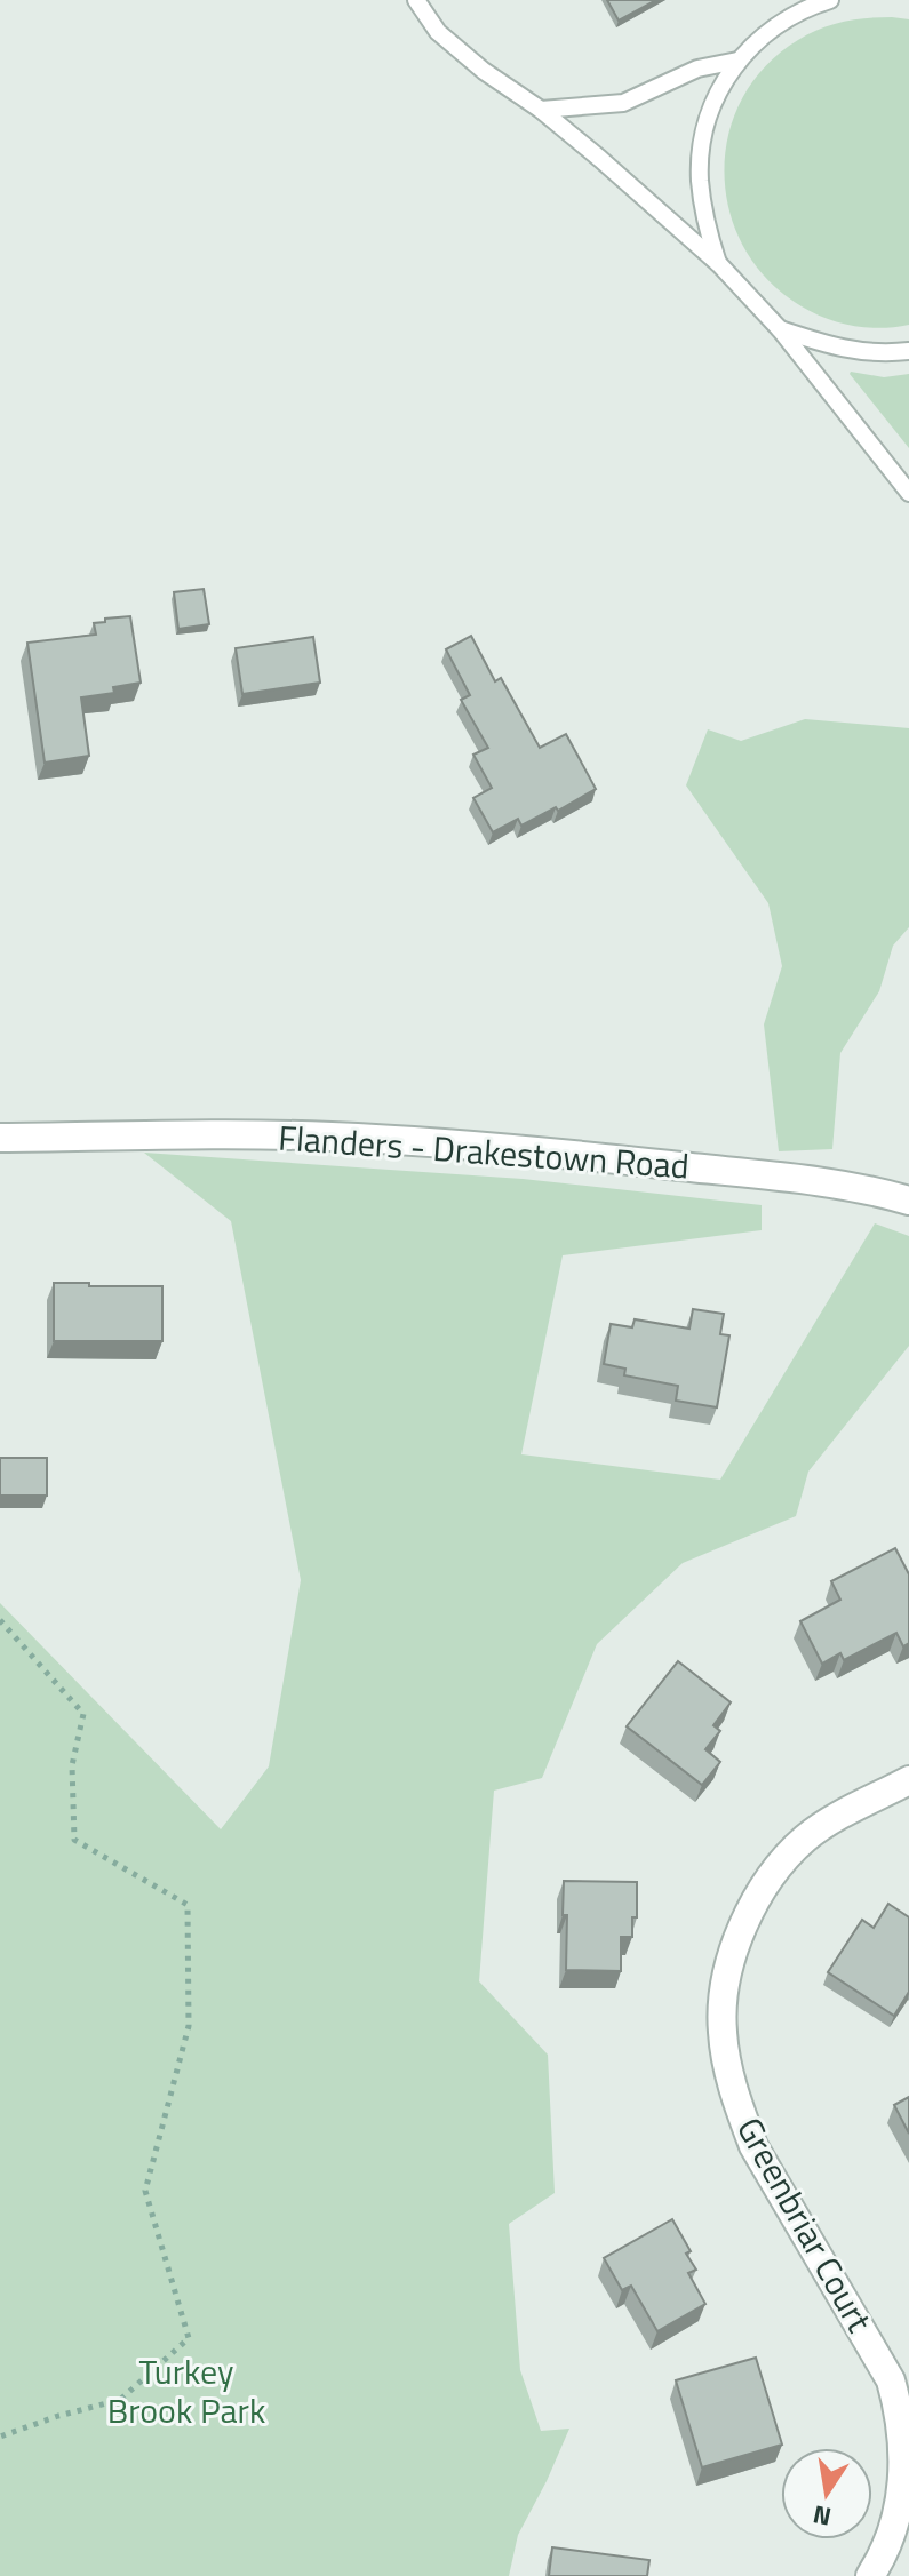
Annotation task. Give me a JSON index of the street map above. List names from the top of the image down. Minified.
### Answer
{"streets":{"street":["Flanders - Drakestown Road","Greenbriar Court"]},"parks":["Turkey Brook Park"],"north":"bottom"}
